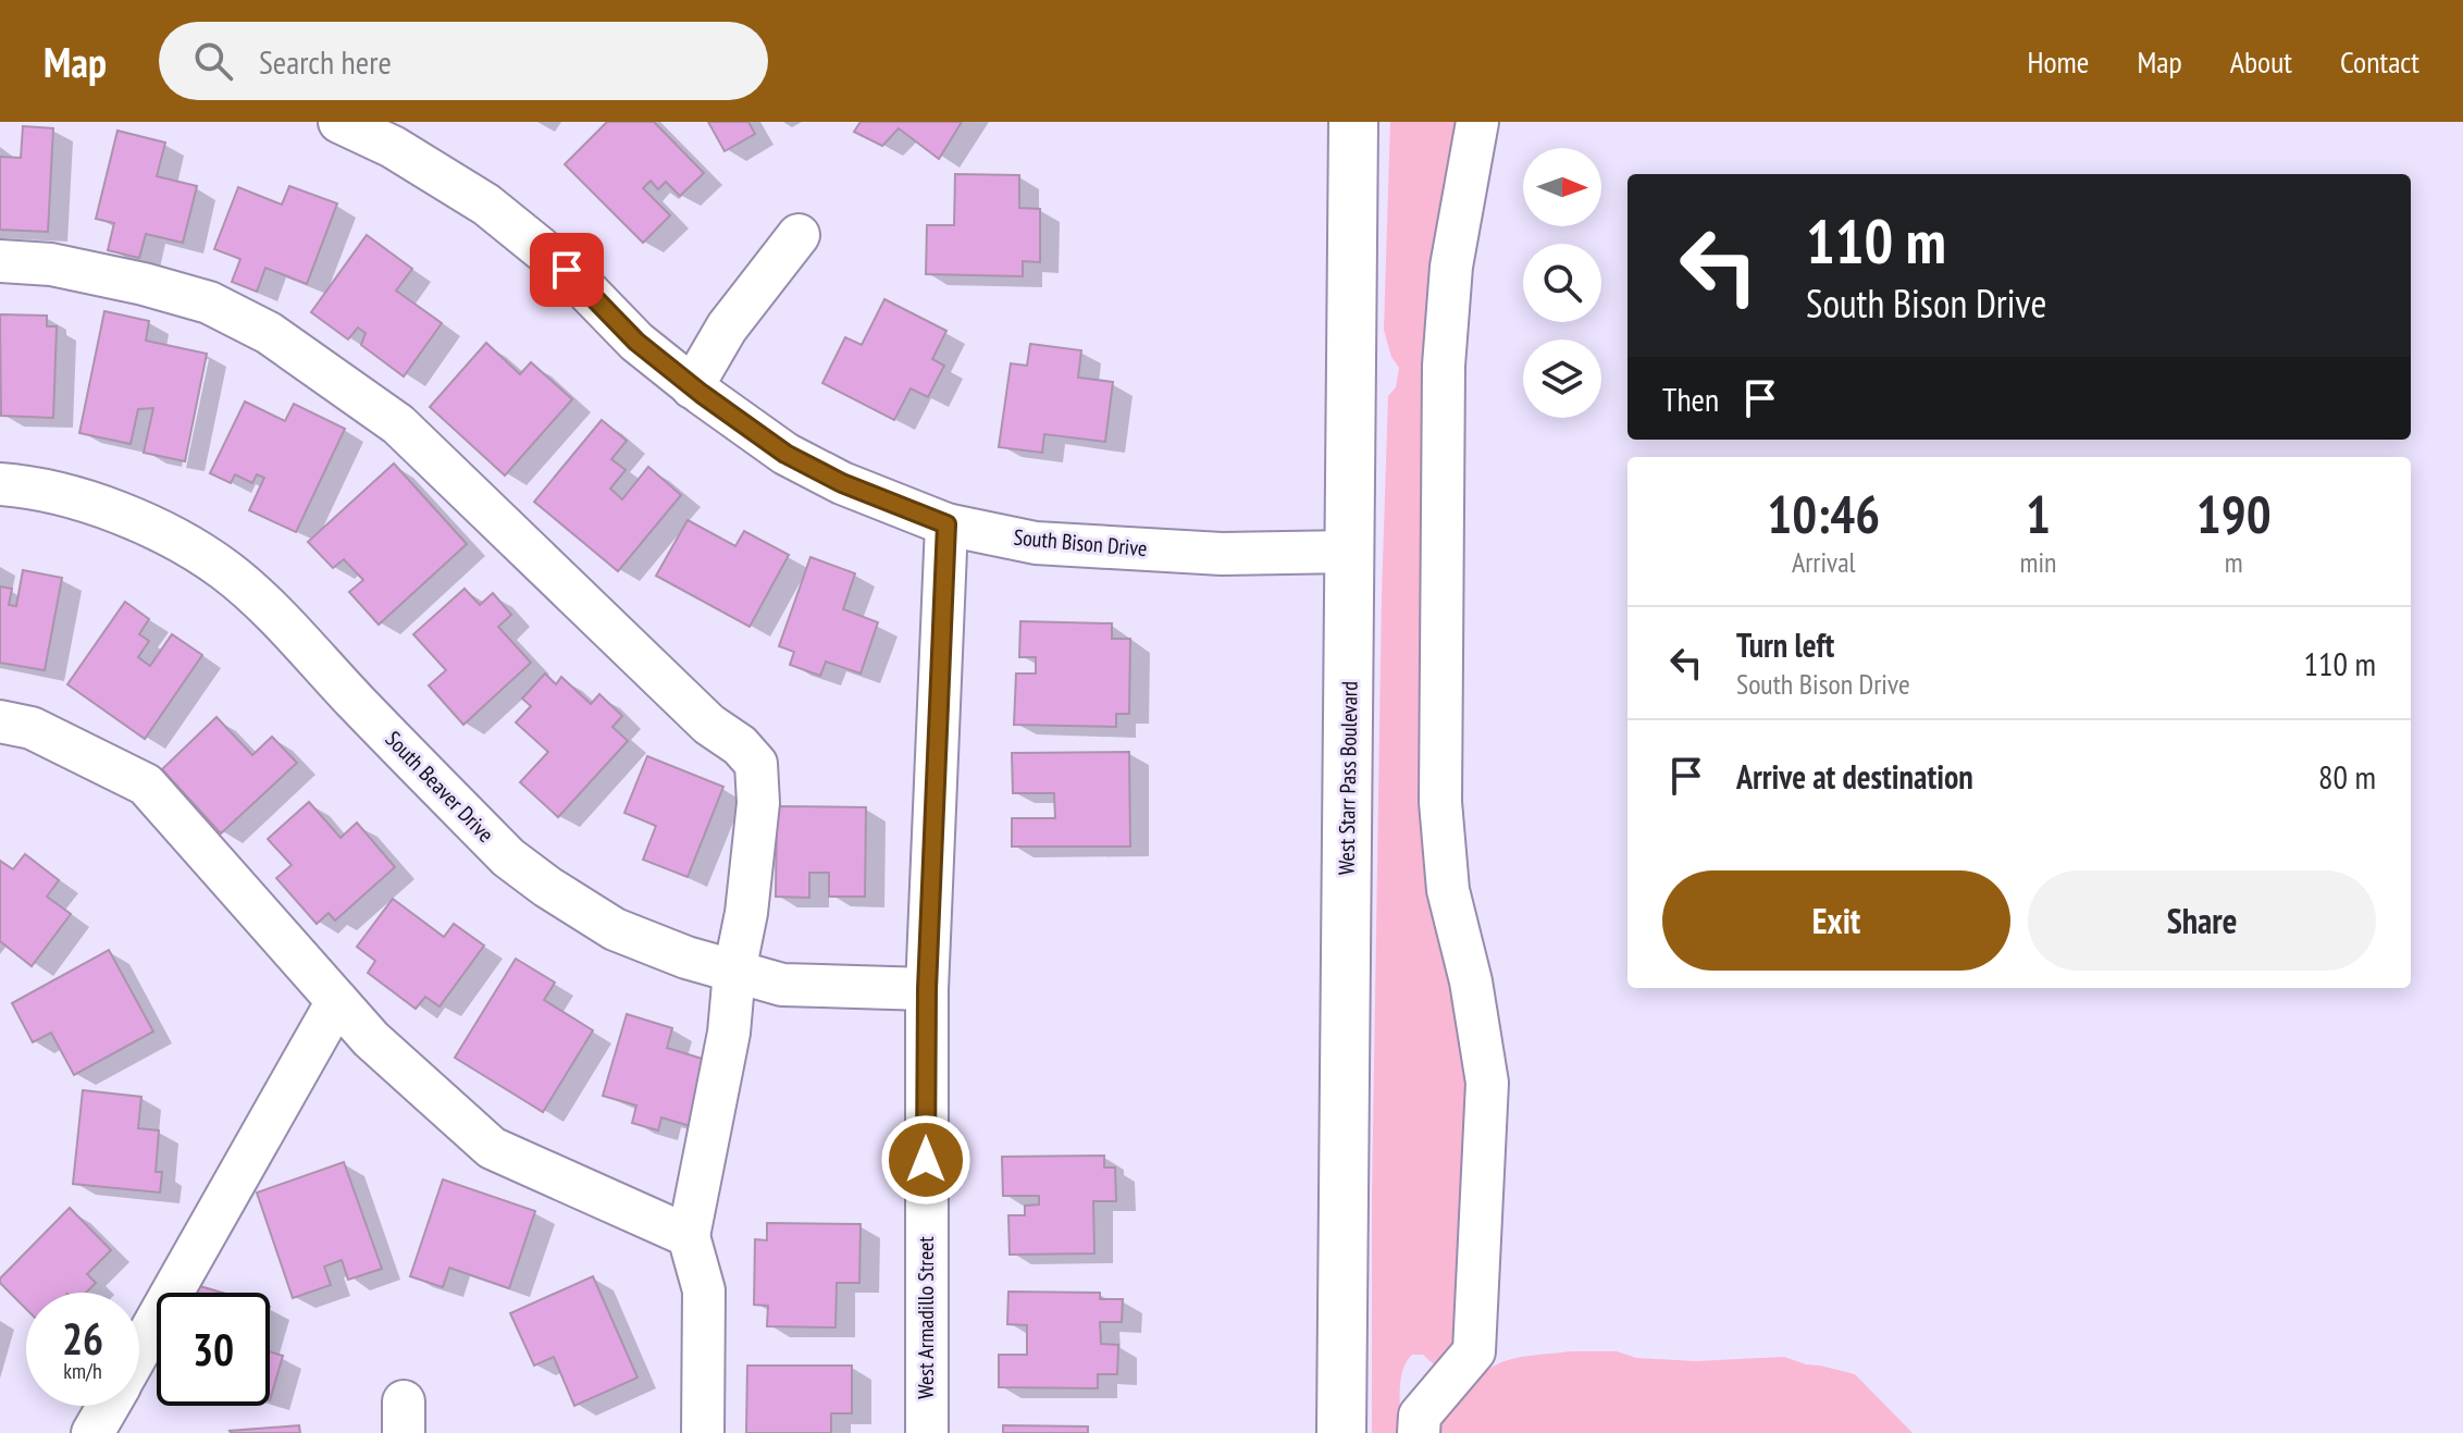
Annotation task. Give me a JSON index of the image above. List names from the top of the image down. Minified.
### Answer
{"streets":{"main road":["West Starr Pass Boulevard"],"street":["South Bison Drive","South Beaver Drive","West Armadillo Street"]},"crossings":[["South Bison Drive","West Starr Pass Boulevard"],["South Bison Drive","West Armadillo Street"],["South Beaver Drive","West Armadillo Street"]],"north":"right","page":{"header":"Map","search":"Search here","nav":["Home","Map","About","Contact"],"turn":["110 m","South Bison Drive"],"then":"Then","eta":["10:46","Arrival","1","min","190","m"],"list":[{"name":"Turn left","note":"South Bison Drive","value":"110 m"},{"name":"Arrive at destination","value":"80 m"}],"buttons":["Exit","Share"],"speed":"26 km/h","limit":"30"}}
